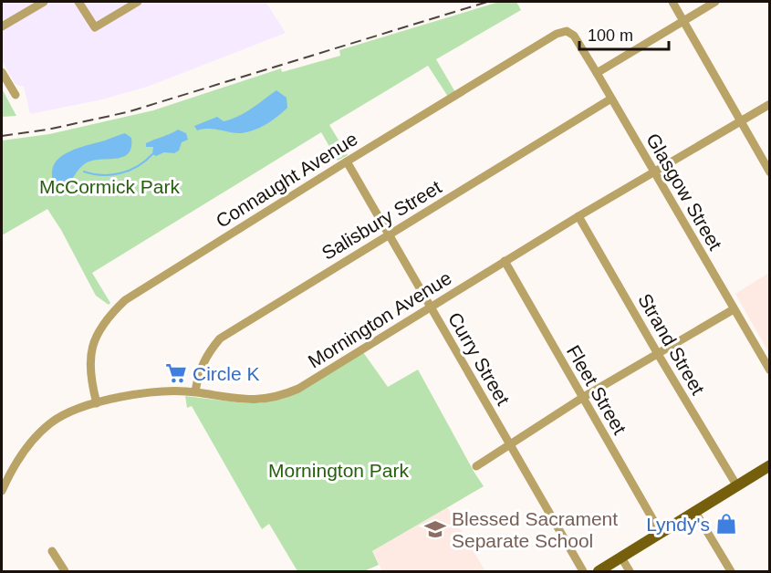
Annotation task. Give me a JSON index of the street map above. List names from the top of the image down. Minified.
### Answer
{"streets":{"street":["Connaught Avenue","Glasgow Street","Salisbury Street","Mornington Avenue","Strand Street","Curry Street","Fleet Street"]},"crossings":[["Connaught Avenue","Glasgow Street"],["Connaught Avenue","Mornington Avenue"],["Connaught Avenue","Curry Street"],["Glasgow Street","Salisbury Street"],["Glasgow Street","Mornington Avenue"],["Salisbury Street","Mornington Avenue"],["Salisbury Street","Curry Street"],["Mornington Avenue","Strand Street"],["Mornington Avenue","Curry Street"],["Mornington Avenue","Fleet Street"]],"parks":["McCormick Park","Mornington Park"],"places":{"supermarket":["Circle K"],"shop":["Lyndy's"],"school or university":["Blessed Sacrament Separate School"]},"scale_bar":"100 m"}
